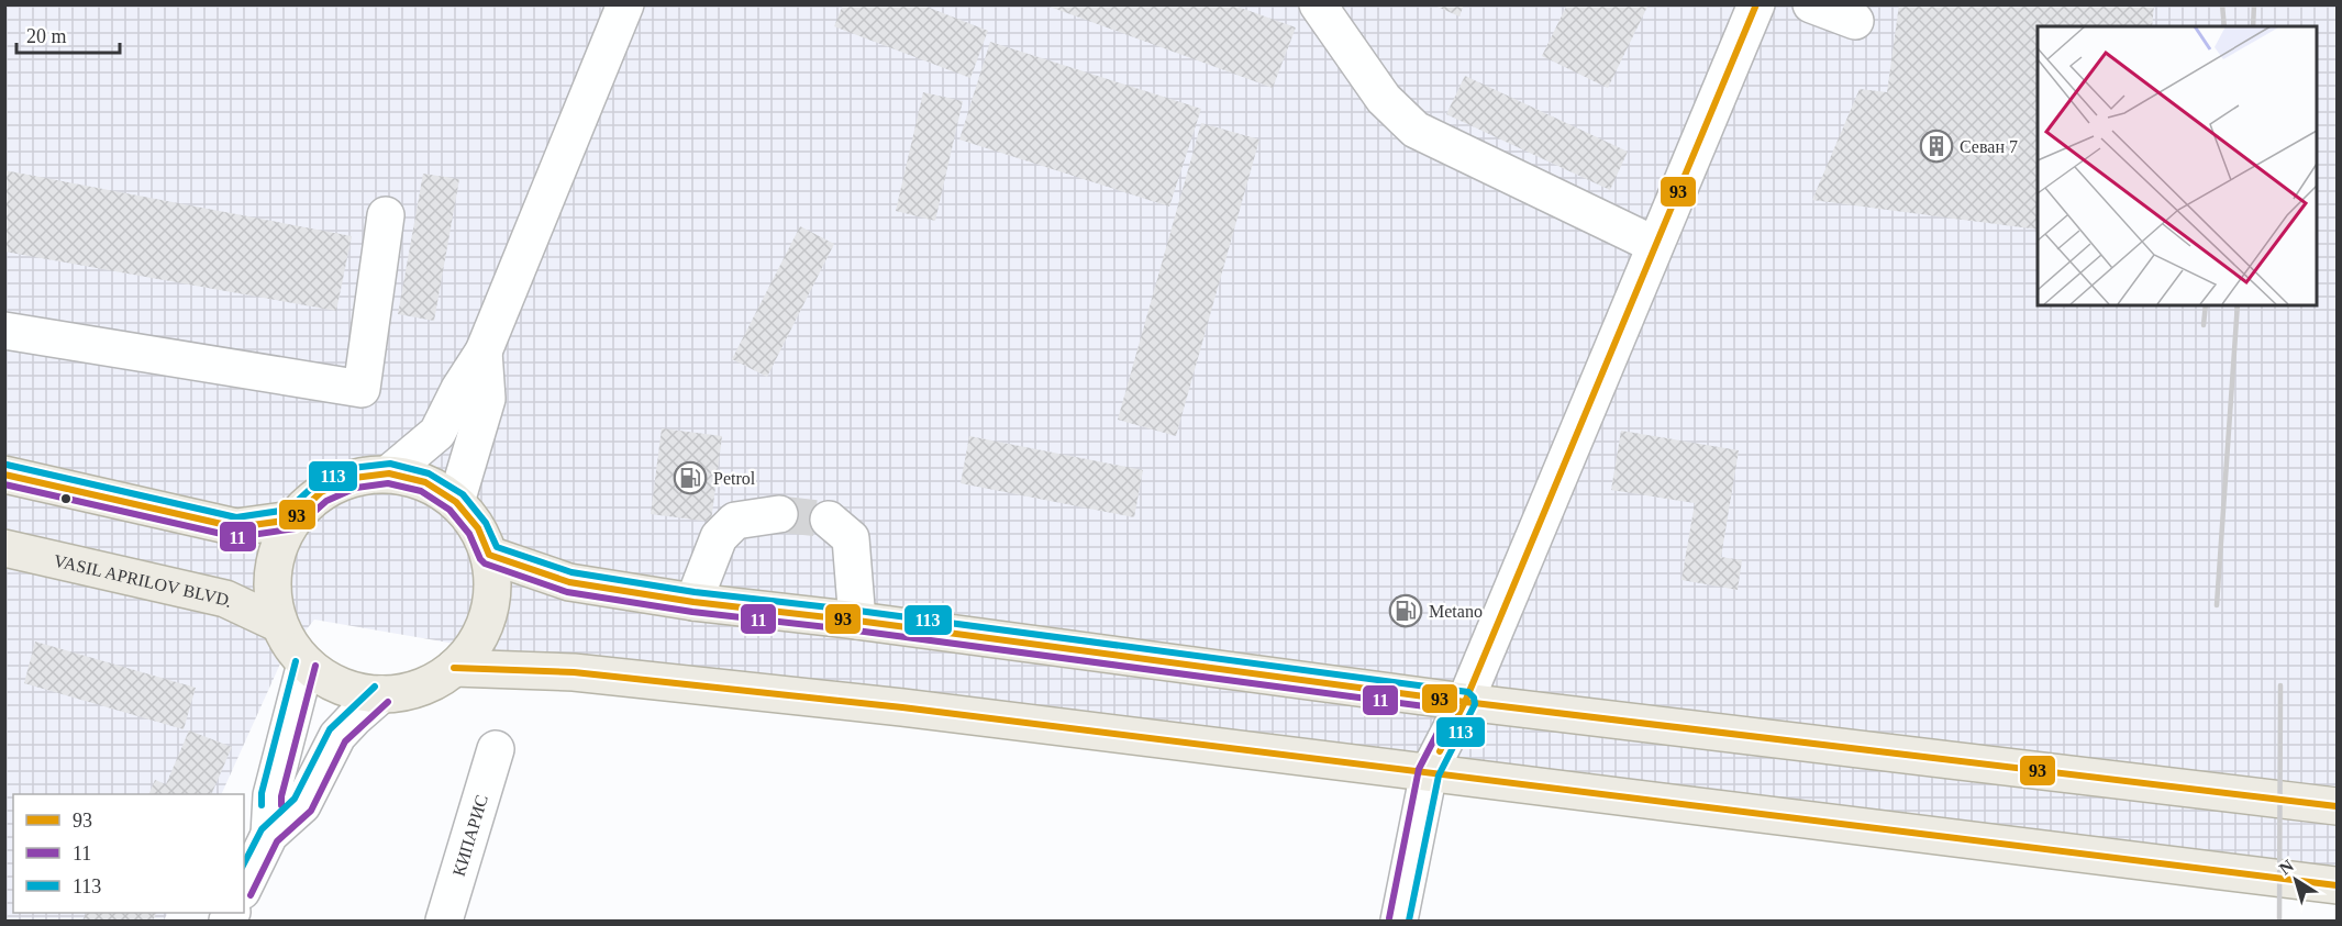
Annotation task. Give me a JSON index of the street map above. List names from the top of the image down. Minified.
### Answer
{"streets":{"main road":["VASIL APRILOV BLVD."],"street":["КИПАРИС"]},"places":{"building":["Севан 7"],"fuel station":["Petrol","Metano"]},"lines":["transit line 93","transit line 113","transit line 11"],"legend":["93","11","113"],"scale_bar":"20 m","north":"top left"}
